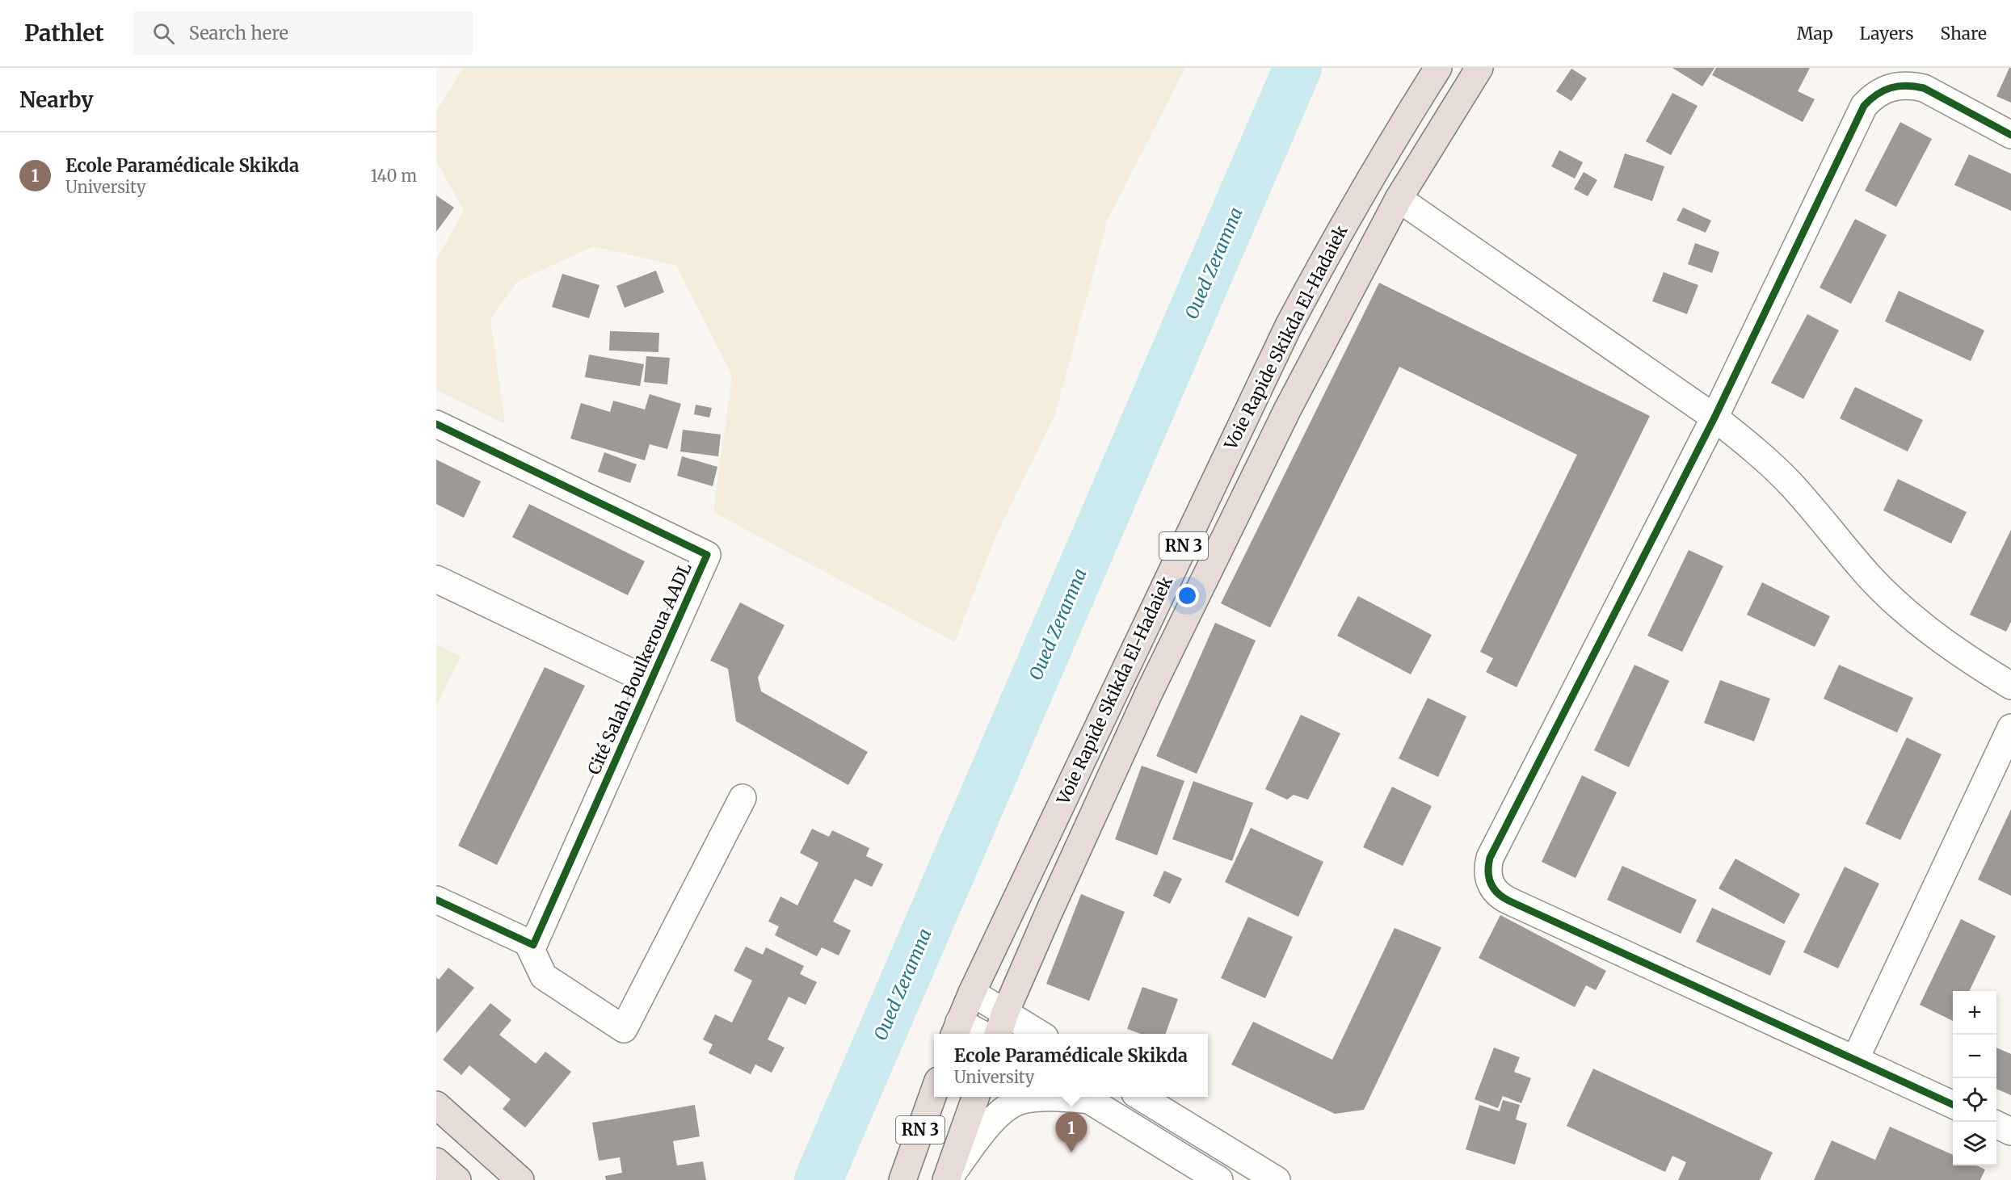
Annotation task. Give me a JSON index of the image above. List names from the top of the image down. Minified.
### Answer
{"streets":{"highway":["Voie Rapide Skikda El-Hadaiek","RN 3"],"street":["Cité Salah Boulkeroua AADL"]},"water":["Oued Zeramna"],"page":{"header":"Pathlet","search":"Search here","nav":["Map","Layers","Share"],"heading":"Nearby","list":[{"mark":"1","name":"Ecole Paramédicale Skikda","note":"University","value":"140 m"}],"map_buttons":["+","−"],"popup":["Ecole Paramédicale Skikda","University"],"pins":"1"}}
